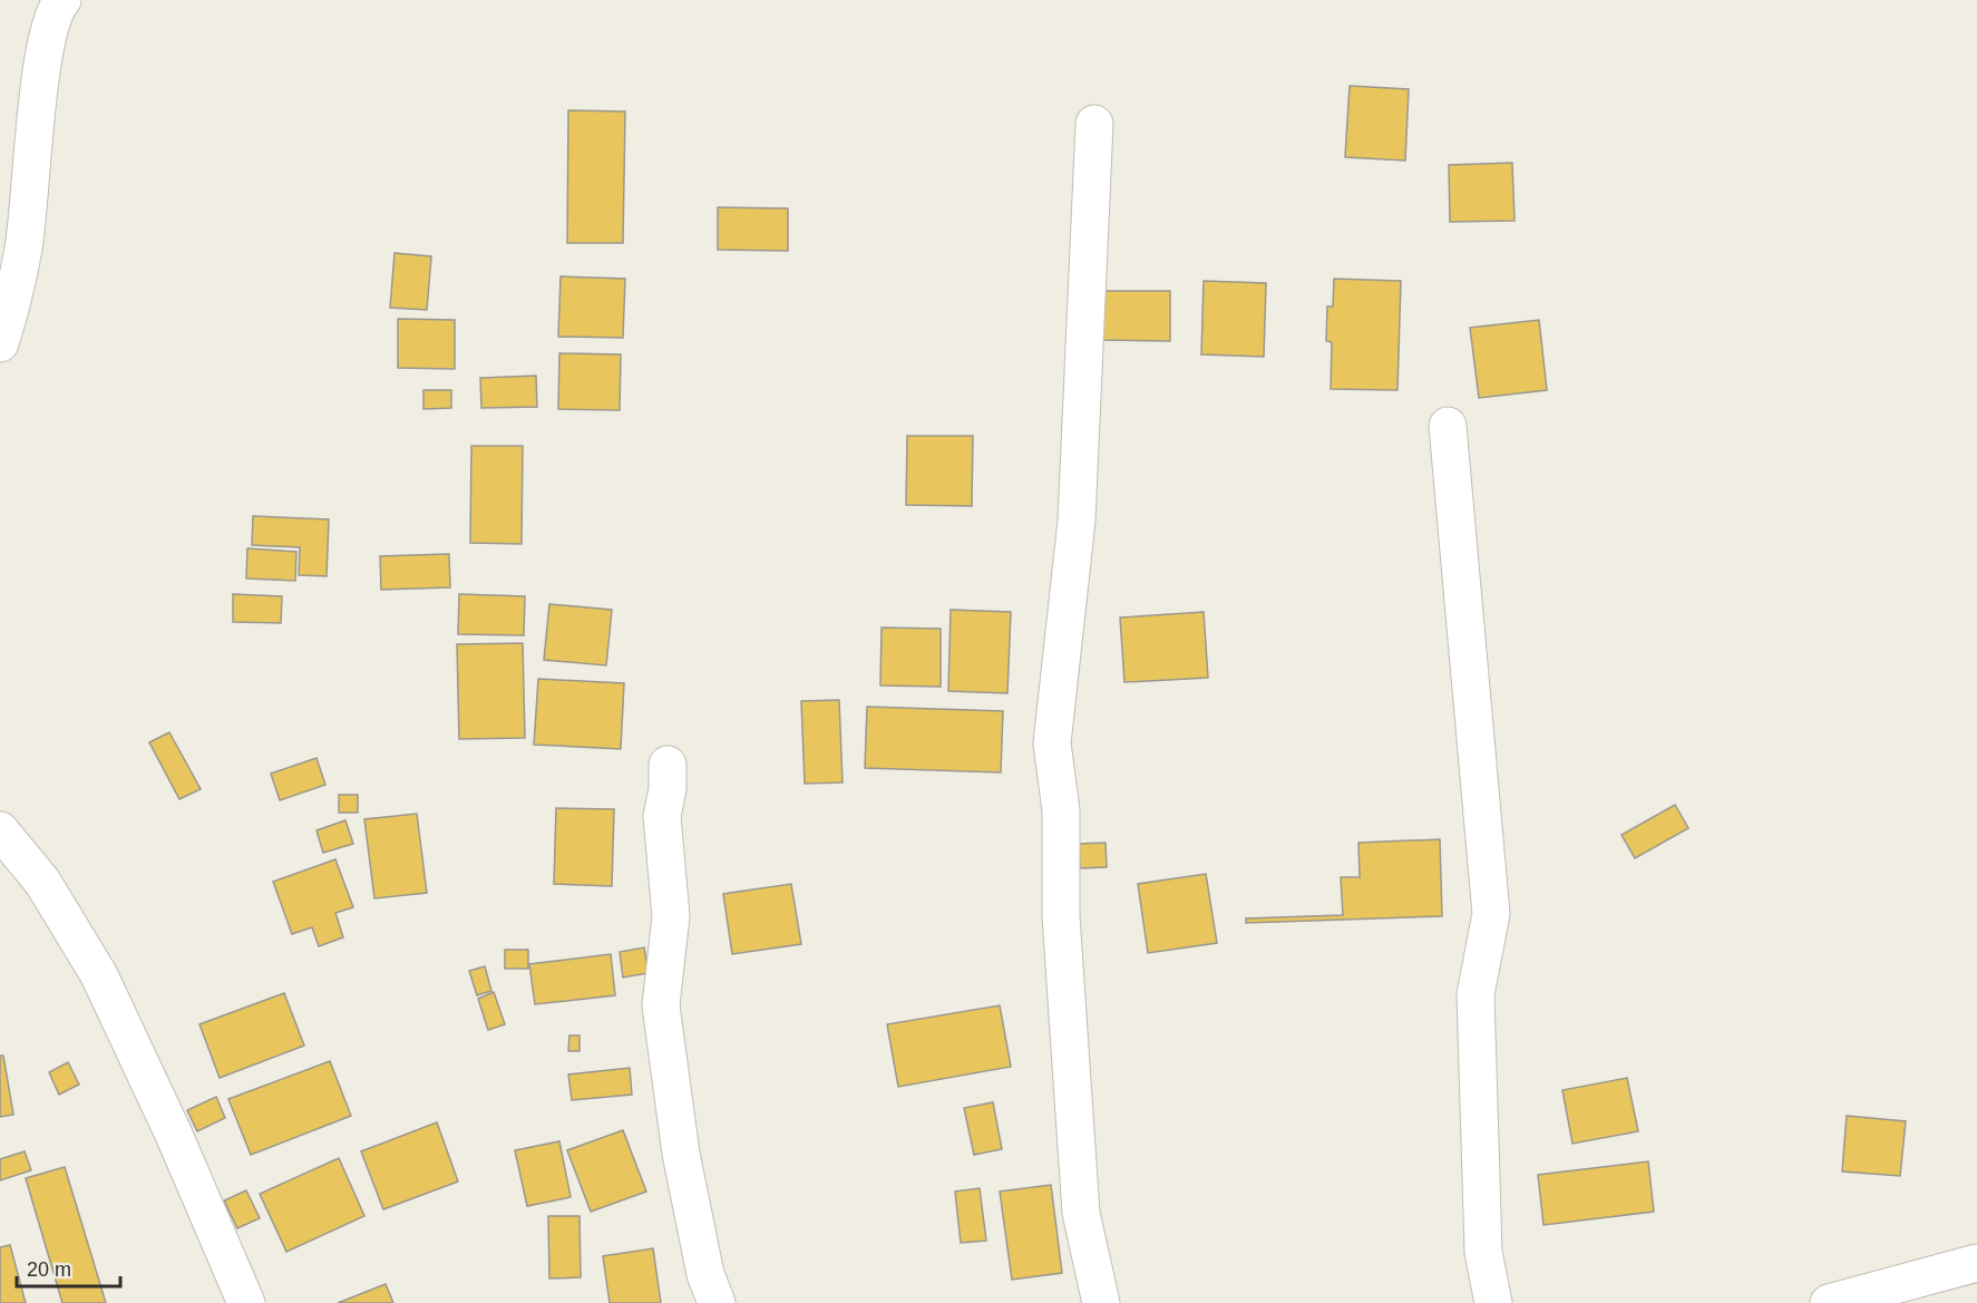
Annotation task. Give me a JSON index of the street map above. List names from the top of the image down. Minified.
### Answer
{"scale_bar":"20 m"}
